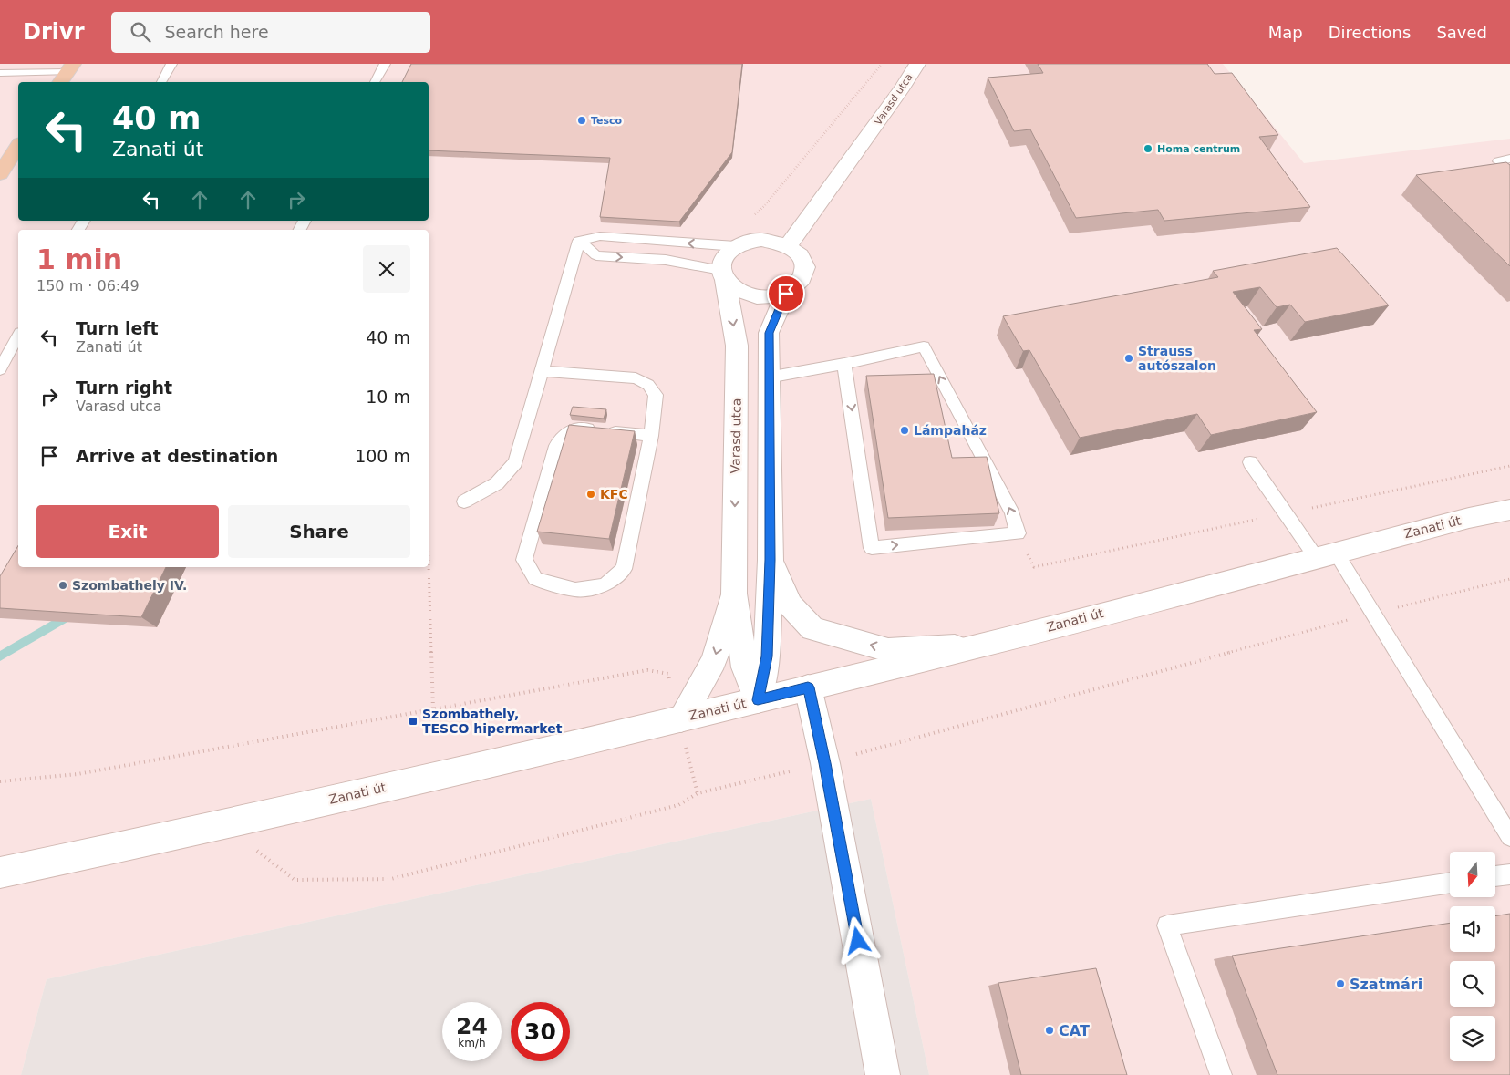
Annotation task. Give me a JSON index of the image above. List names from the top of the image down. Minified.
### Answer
{"streets":{"street":["Varasd utca","Zanati út"]},"crossings":[["Varasd utca","Zanati út"]],"places":{"other":["Tesco","Homa centrum","Strauss autószalon","Lámpaház","KFC","Szombathely IV.","Szatmári","CAT"],"transit":["Szombathely, TESCO hipermarket"]},"north":"bottom","page":{"header":"Drivr","search":"Search here","nav":["Map","Directions","Saved"],"turn":["40 m","Zanati út"],"heading":["1 min","150 m · 06:49"],"list":[{"name":"Turn left","note":"Zanati út","value":"40 m"},{"name":"Turn right","note":"Varasd utca","value":"10 m"},{"name":"Arrive at destination","value":"100 m"}],"buttons":["Exit","Share"],"speed":"24 km/h","limit":"30"}}
